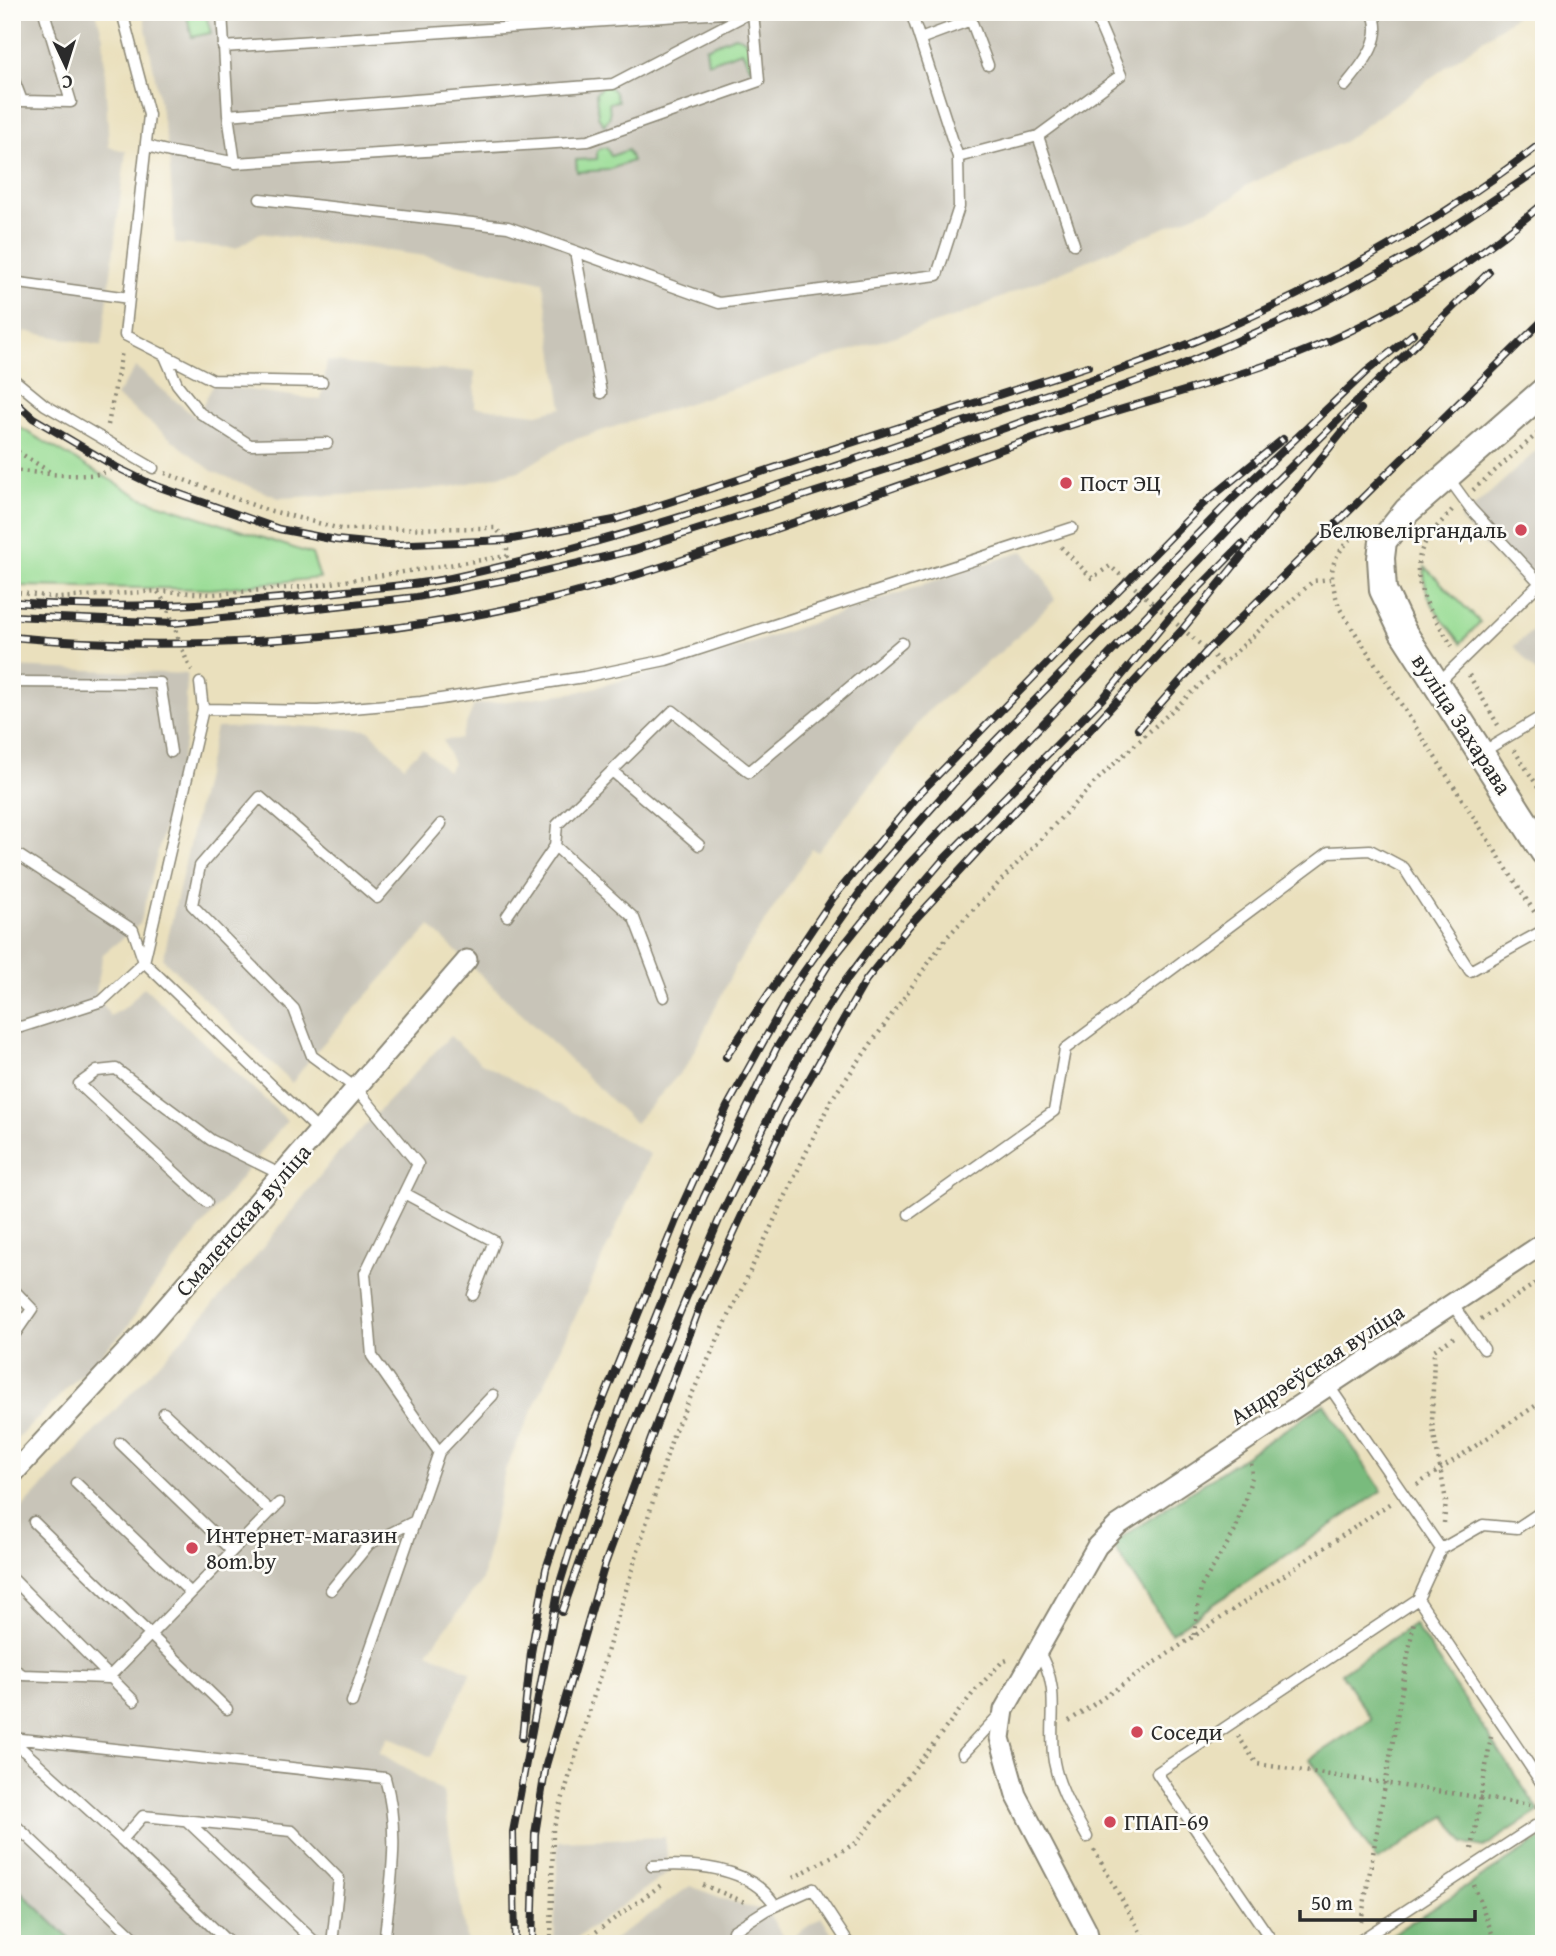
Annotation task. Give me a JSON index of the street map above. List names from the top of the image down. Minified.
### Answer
{"streets":{"main road":["вуліца Захарава"],"street":["Смаленская вуліца","Андрэеўская вуліца"]},"places":["Пост ЭЦ","Белювеліргандаль","Интернет-магазин 8om.by","Соседи","ГПАП-69"],"scale_bar":"50 m","north":"bottom"}
